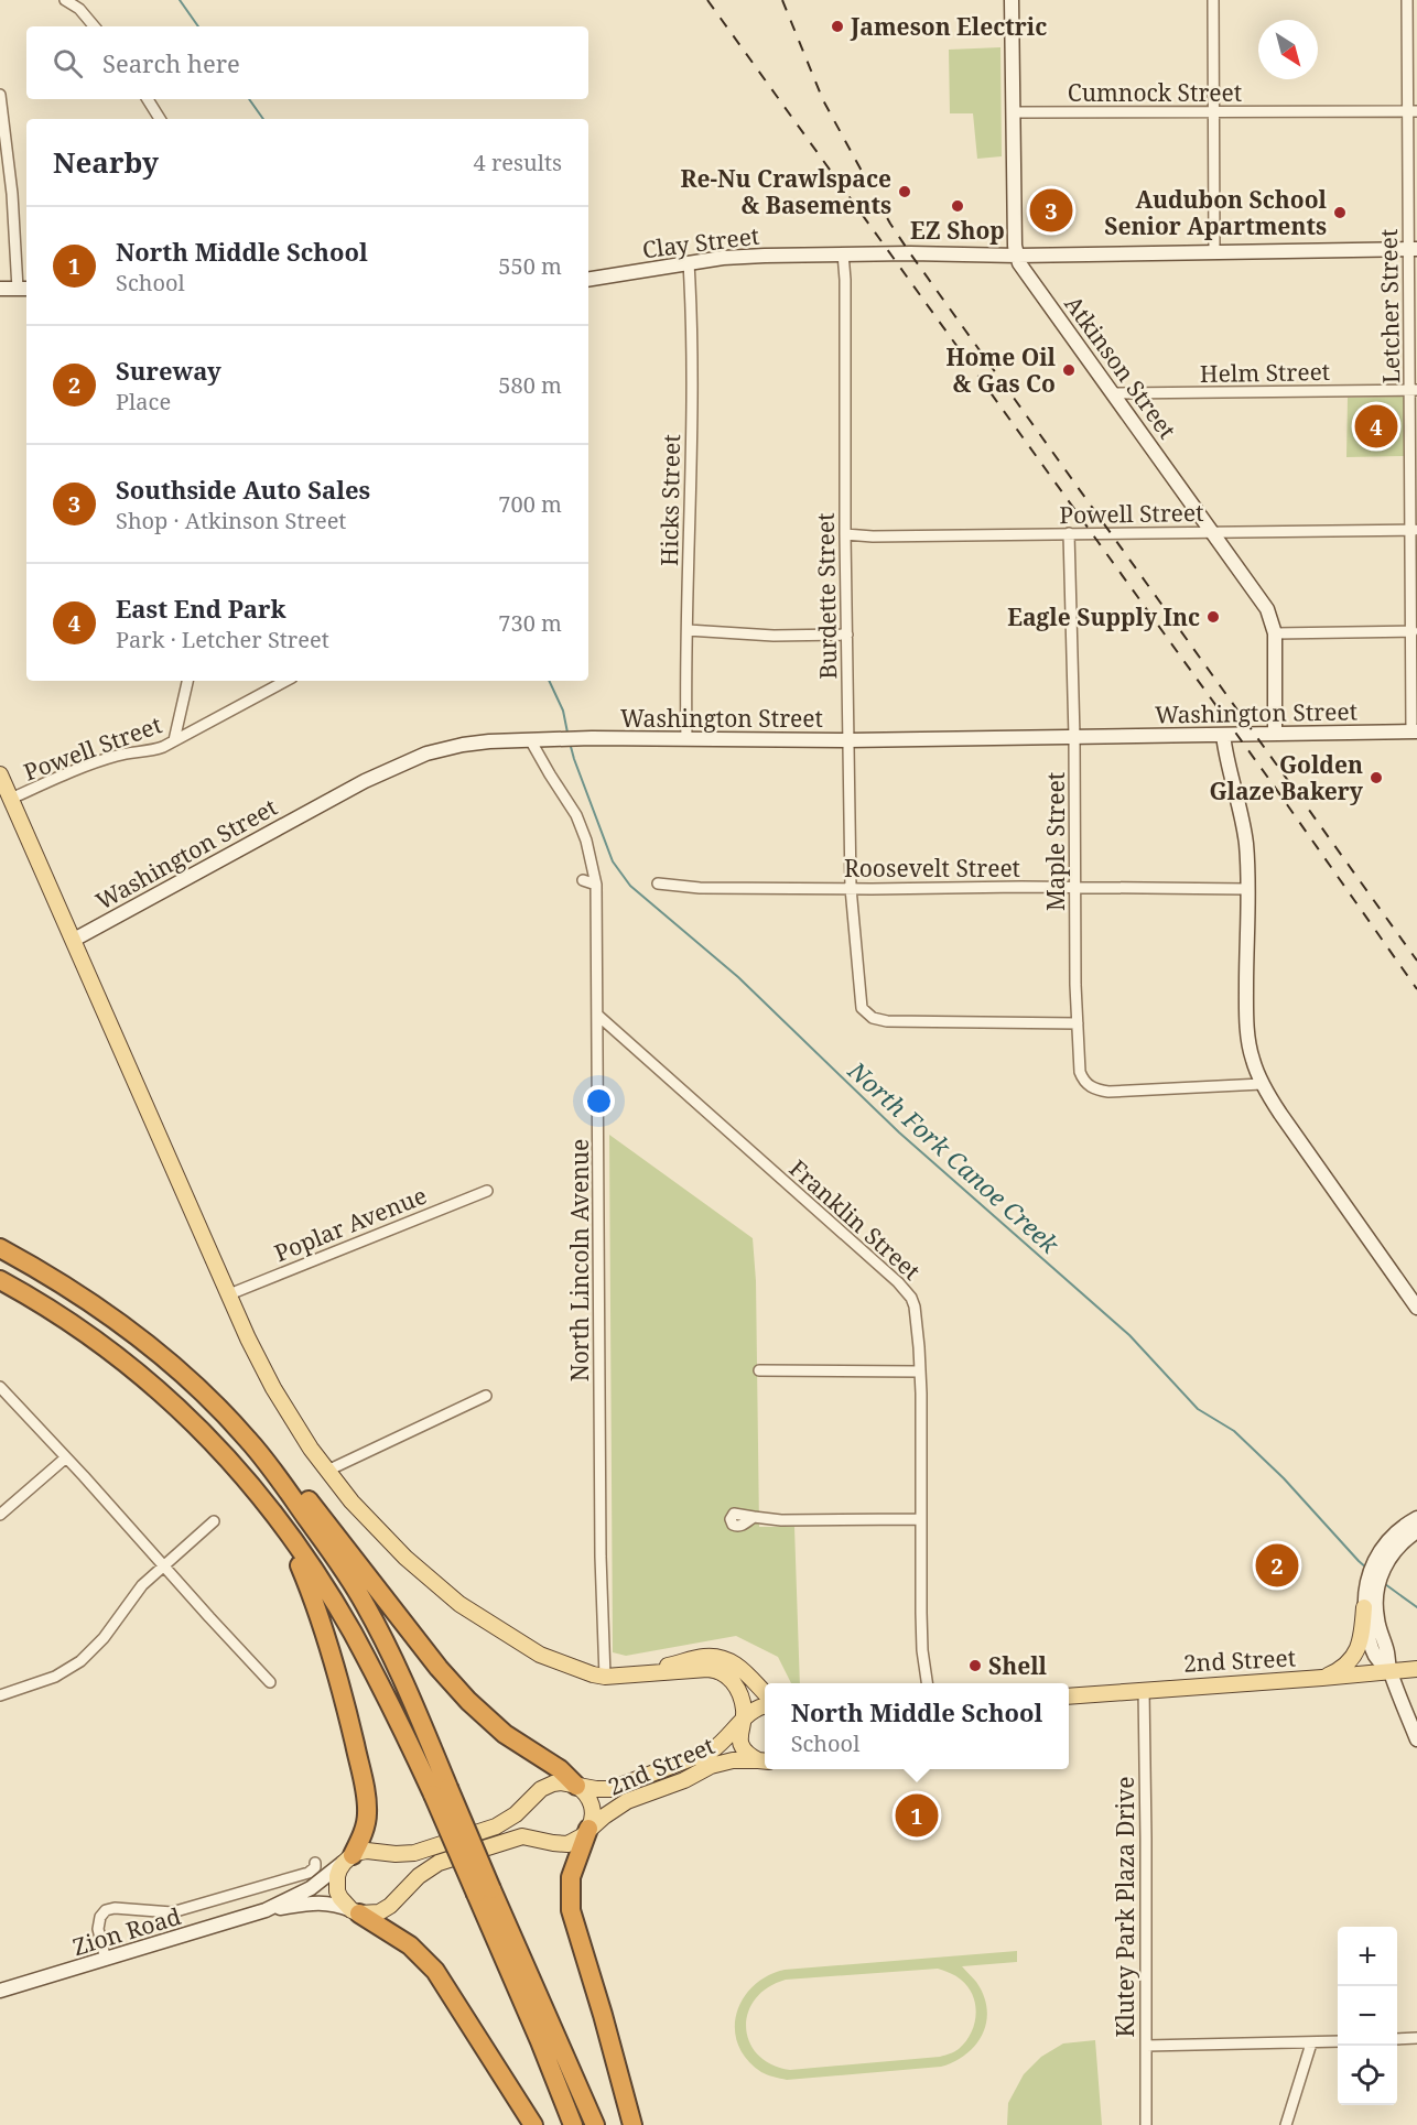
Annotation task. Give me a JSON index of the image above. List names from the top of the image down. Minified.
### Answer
{"streets":{"main road":["2nd Street"],"street":["Cumnock Street","Clay Street","Letcher Street","Atkinson Street","Helm Street","Hicks Street","Powell Street","Burdette Street","Washington Street","Maple Street","Roosevelt Street","Franklin Street","Poplar Avenue","North Lincoln Avenue","Klutey Park Plaza Drive","Zion Road"]},"crossings":[["Cumnock Street","Letcher Street"],["Cumnock Street","Atkinson Street"],["Clay Street","Letcher Street"],["Clay Street","Atkinson Street"],["Clay Street","Hicks Street"],["Clay Street","Burdette Street"],["Letcher Street","Helm Street"],["Letcher Street","Powell Street"],["Letcher Street","Washington Street"],["Atkinson Street","Helm Street"],["Atkinson Street","Powell Street"],["Atkinson Street","Washington Street"],["Hicks Street","Washington Street"],["Powell Street","Burdette Street"],["Powell Street","Maple Street"],["Burdette Street","Washington Street"],["Burdette Street","Maple Street"],["Burdette Street","Roosevelt Street"],["Washington Street","Maple Street"],["Washington Street","North Lincoln Avenue"],["Maple Street","Roosevelt Street"],["Franklin Street","North Lincoln Avenue"],["2nd Street","Klutey Park Plaza Drive"],["2nd Street","Zion Road"]],"water":["North Fork Canoe Creek"],"places":["Jameson Electric","Re-Nu Crawlspace & Basements","EZ Shop","Audubon School Senior Apartments","Home Oil & Gas Co","Eagle Supply Inc","Golden Glaze Bakery","Shell"],"north":"bottom right","page":{"search":"Search here","heading":["Nearby","4 results"],"pins":["3","4","2","1"],"list":[{"mark":"1","name":"North Middle School","note":"School","value":"550 m"},{"mark":"2","name":"Sureway","note":"Place","value":"580 m"},{"mark":"3","name":"Southside Auto Sales","note":"Shop · Atkinson Street","value":"700 m"},{"mark":"4","name":"East End Park","note":"Park · Letcher Street","value":"730 m"}],"popup":["North Middle School","School"],"map_buttons":["+","−"]}}
